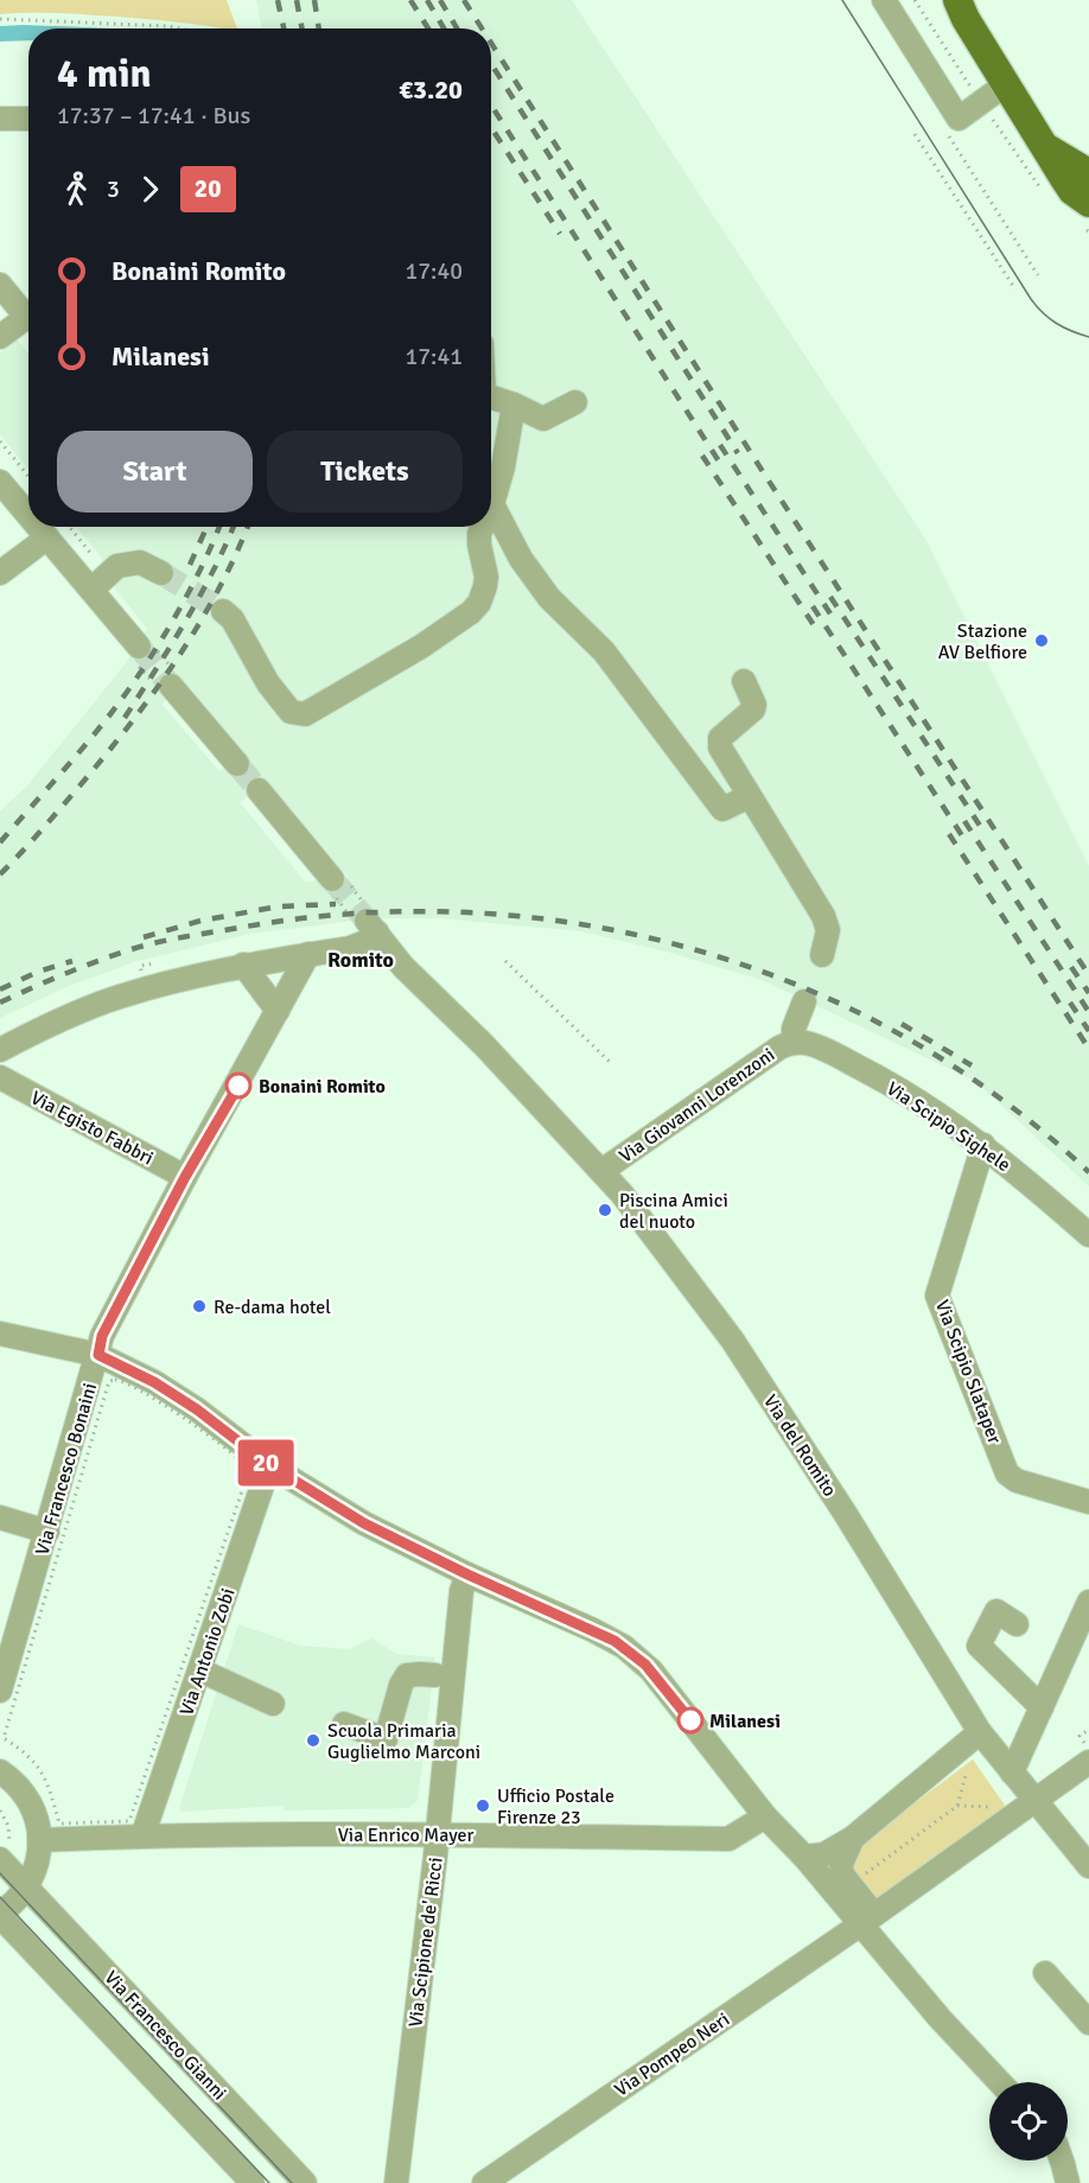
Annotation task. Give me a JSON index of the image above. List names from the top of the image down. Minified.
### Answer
{"streets":{"street":["Via Giovanni Lorenzoni","Via Scipio Sighele","Via Egisto Fabbri","Via Scipio Slataper","Via del Romito","Via Francesco Bonaini","Via Antonio Zobi","Via Enrico Mayer","Via Scipione de' Ricci","Via Francesco Gianni","Via Pompeo Neri"]},"crossings":[["Via Giovanni Lorenzoni","Via Scipio Sighele"],["Via Giovanni Lorenzoni","Via del Romito"],["Via Scipio Sighele","Via Scipio Slataper"],["Via Egisto Fabbri","Via Francesco Bonaini"],["Via del Romito","Via Francesco Bonaini"],["Via del Romito","Via Pompeo Neri"],["Via Antonio Zobi","Via Enrico Mayer"],["Via Enrico Mayer","Via Scipione de' Ricci"]],"districts":["Romito"],"places":["Stazione AV Belfiore","Bonaini Romito","Piscina Amici del nuoto","Re-dama hotel","Milanesi","Scuola Primaria Guglielmo Marconi","Ufficio Postale Firenze 23"],"lines":["bus line 20"],"page":{"on_map":"20","heading":["4 min","17:37 – 17:41 · Bus","€3.20"],"legs":["3","20"],"list":[{"name":"Bonaini Romito","value":"17:40"},{"name":"Milanesi","value":"17:41"}],"buttons":["Start","Tickets"]}}
